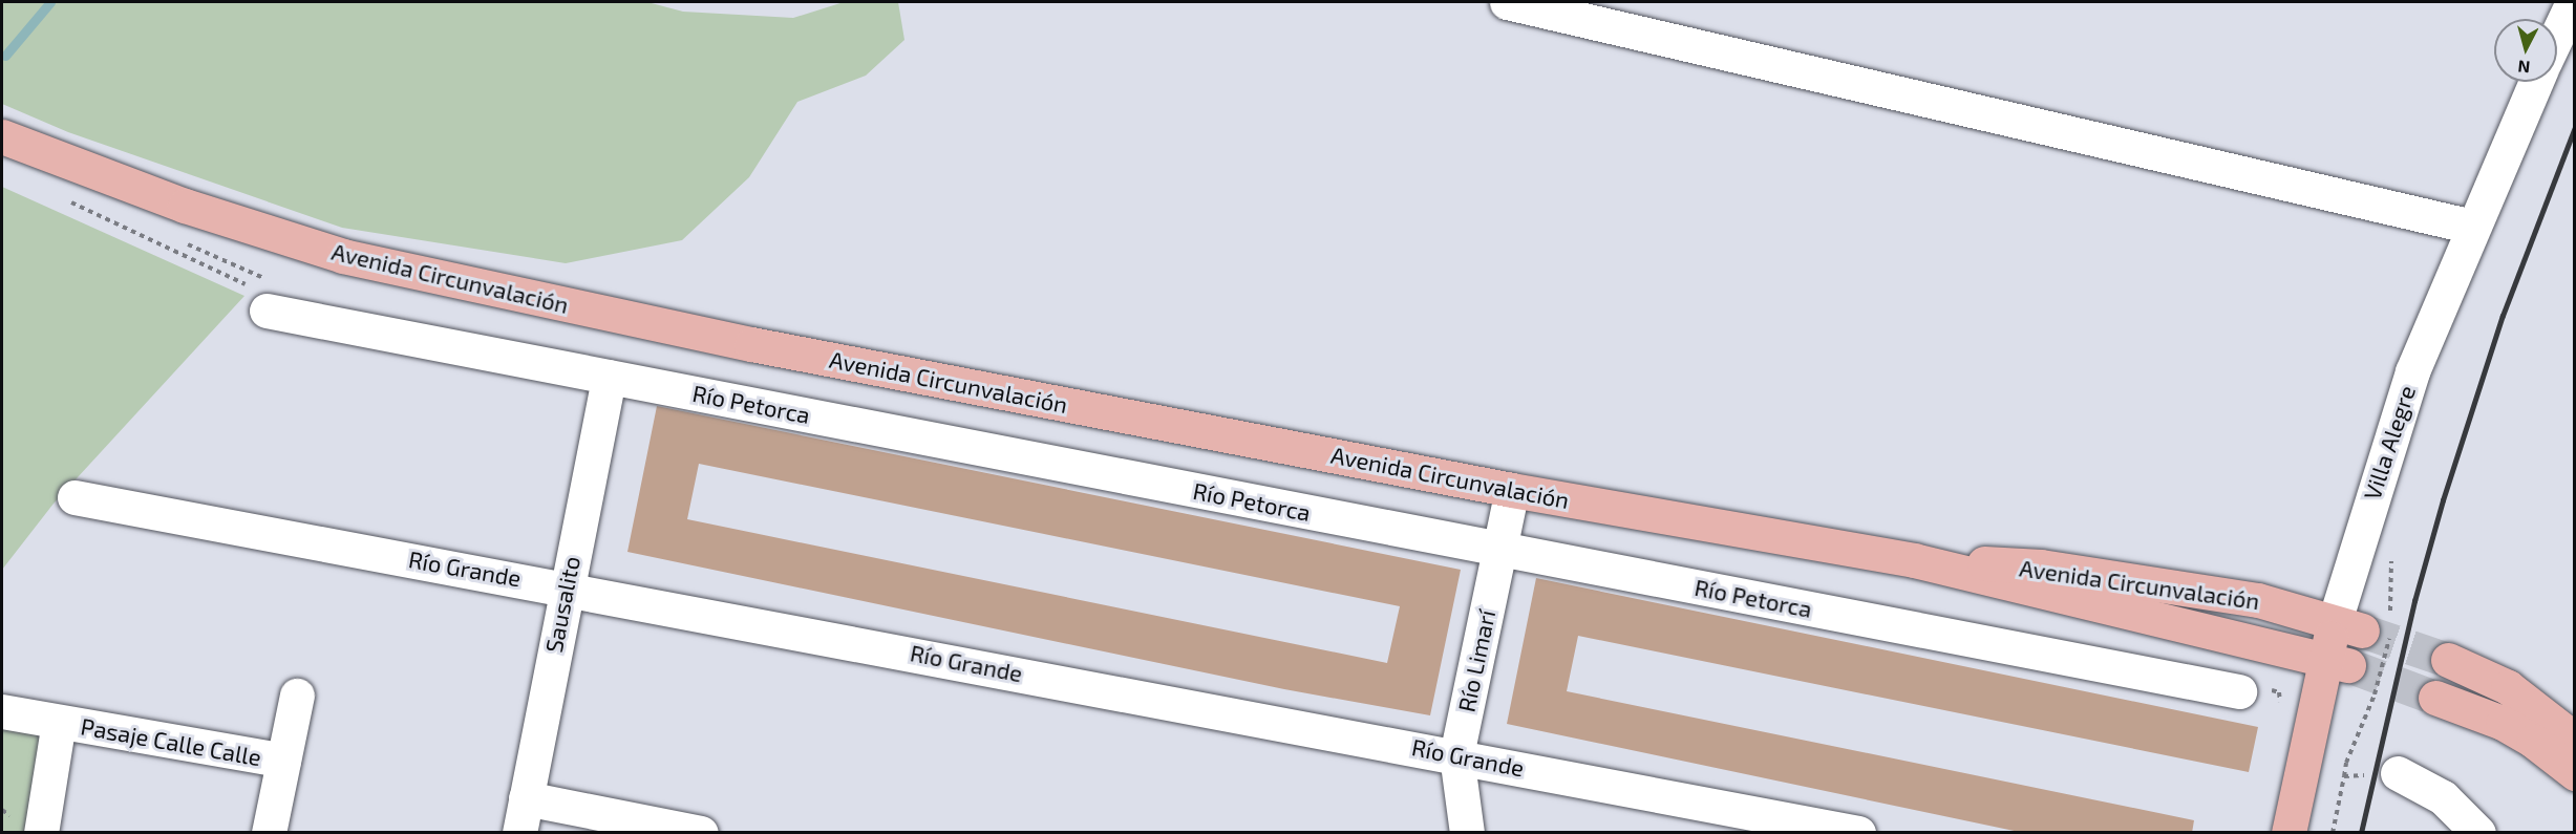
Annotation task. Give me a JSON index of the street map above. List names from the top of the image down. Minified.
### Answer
{"streets":{"main road":["Avenida Circunvalación","Villa Alegre"],"street":["Río Petorca","Río Grande","Sausalito","Río Limarí","Pasaje Calle Calle"]},"crossings":[["Avenida Circunvalación","Villa Alegre"],["Avenida Circunvalación","Río Limarí"],["Río Petorca","Sausalito"],["Río Petorca","Río Limarí"],["Río Grande","Sausalito"],["Río Grande","Río Limarí"]],"north":"bottom"}
